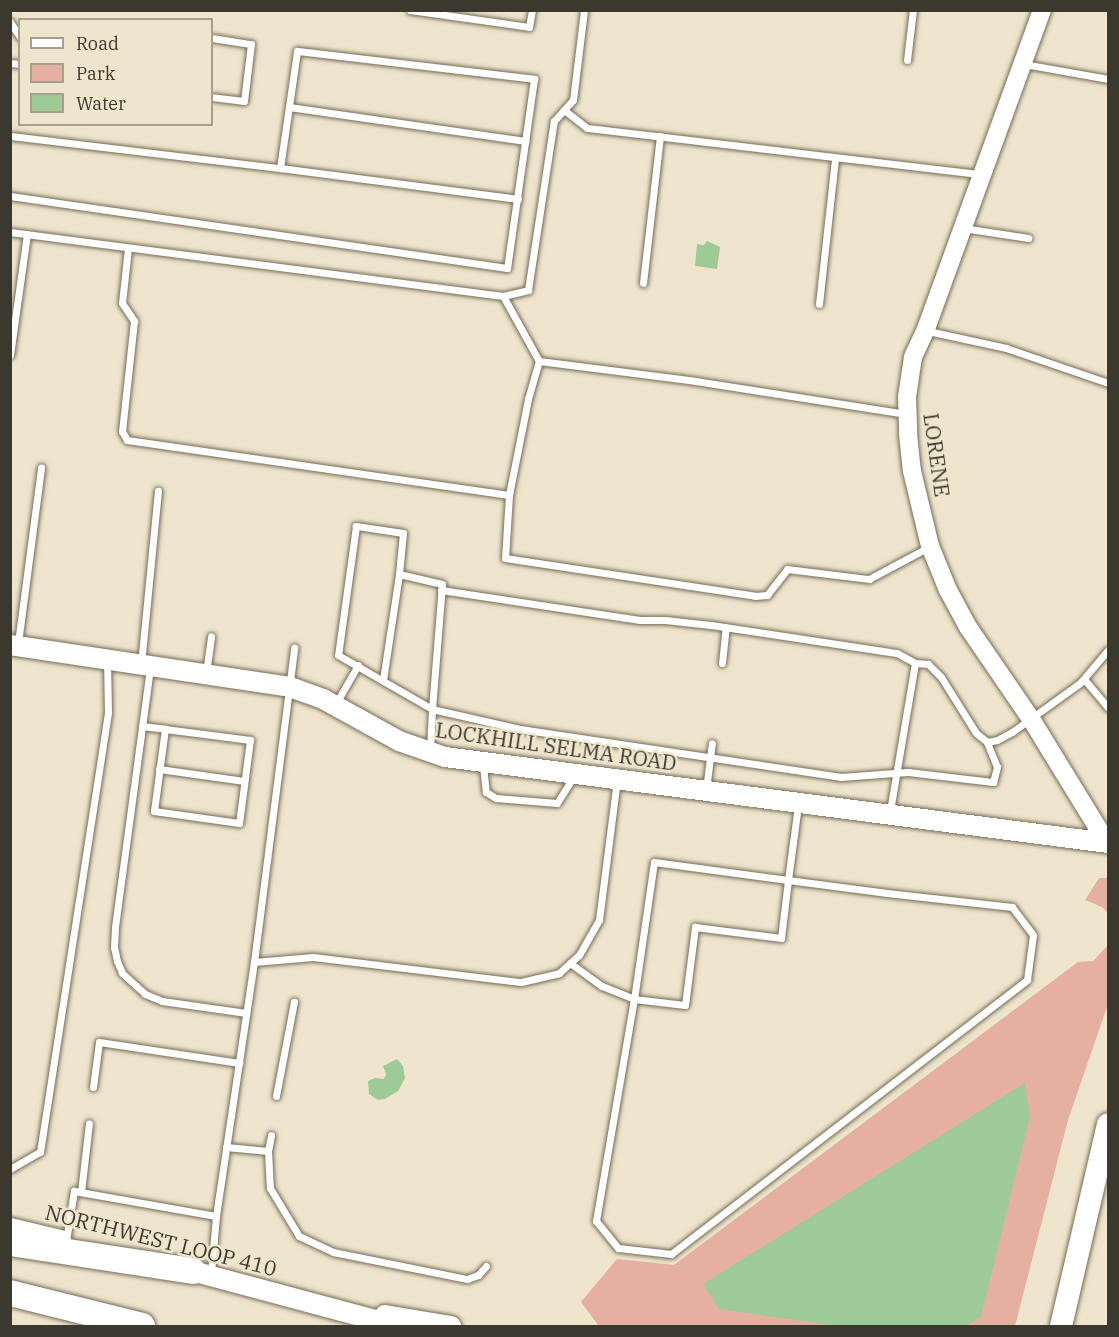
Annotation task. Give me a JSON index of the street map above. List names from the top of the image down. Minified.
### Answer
{"streets":{"main road":["LOCKHILL SELMA ROAD","NORTHWEST LOOP 410"],"street":["LORENE"]},"crossings":[["LORENE","LOCKHILL SELMA ROAD"]],"legend":["Road","Park","Water"]}
